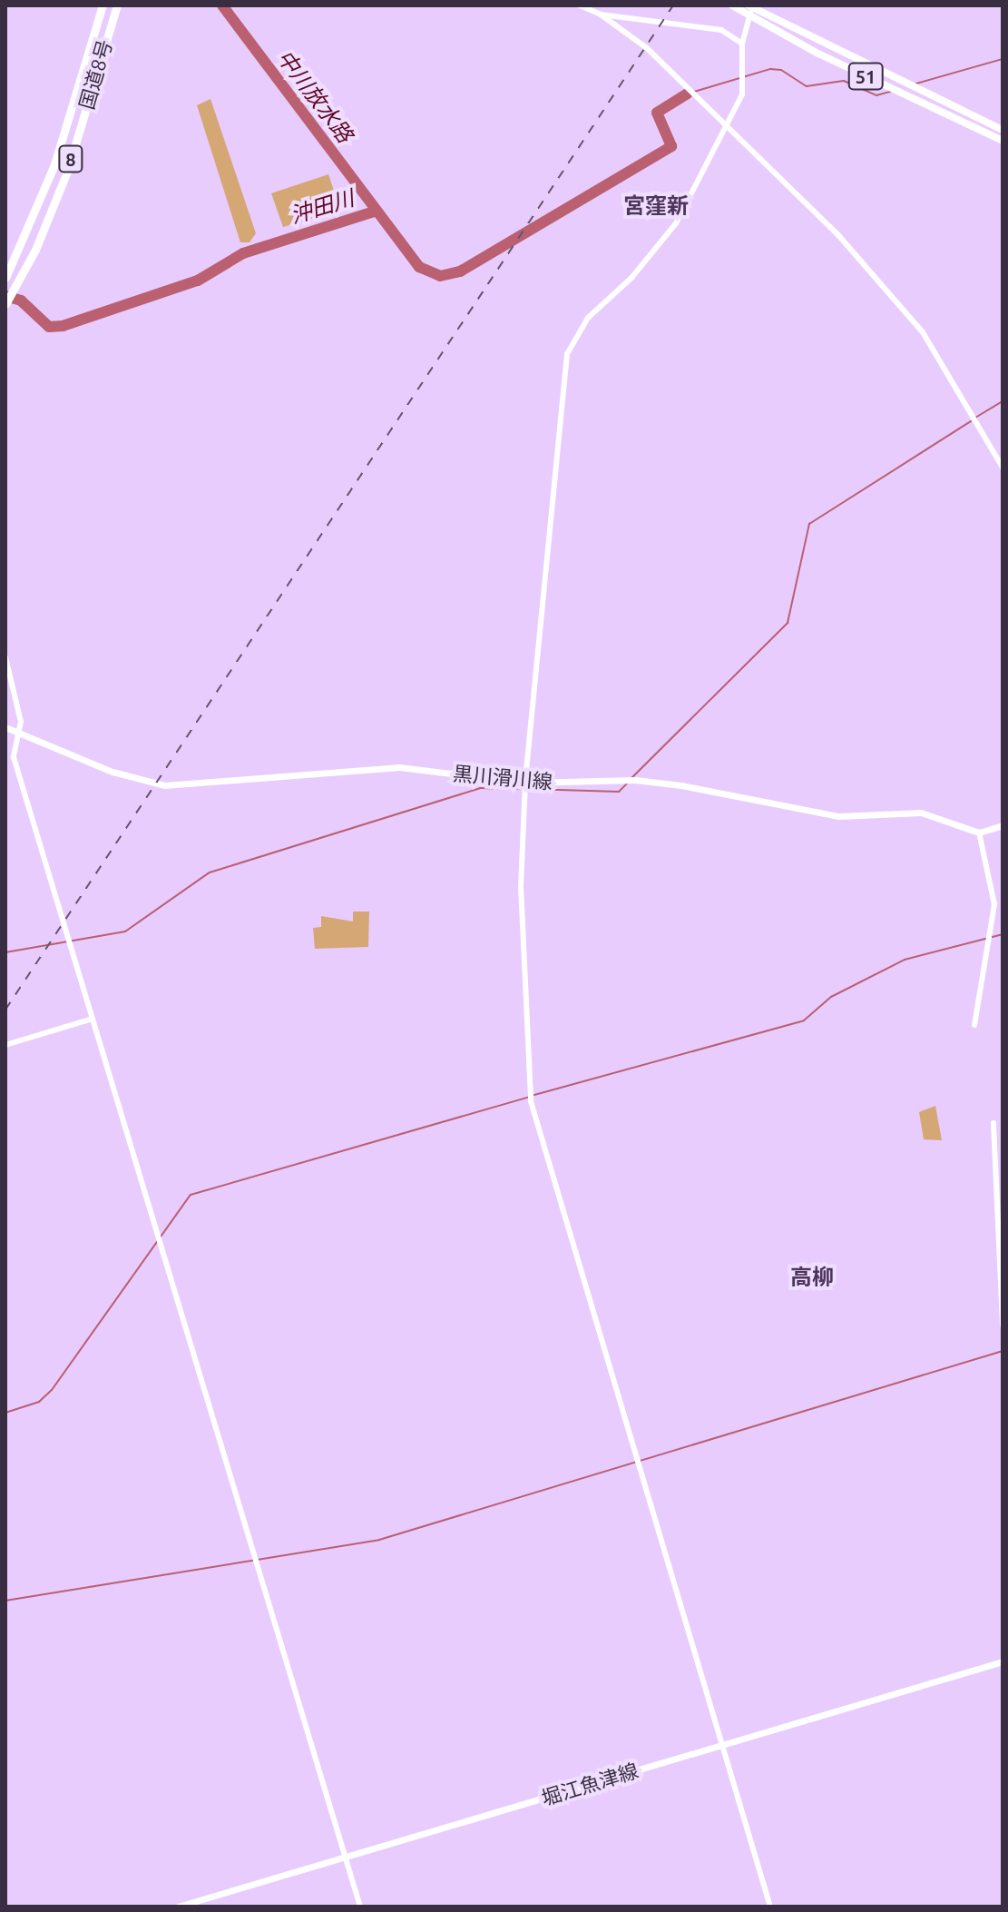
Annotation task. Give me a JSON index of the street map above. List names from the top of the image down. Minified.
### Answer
{"streets":{"highway":["国道8号","8"],"main road":["51","黒川滑川線","堀江魚津線"]},"districts":["宮窪新","高柳"],"water":["中川放水路","沖田川"]}
